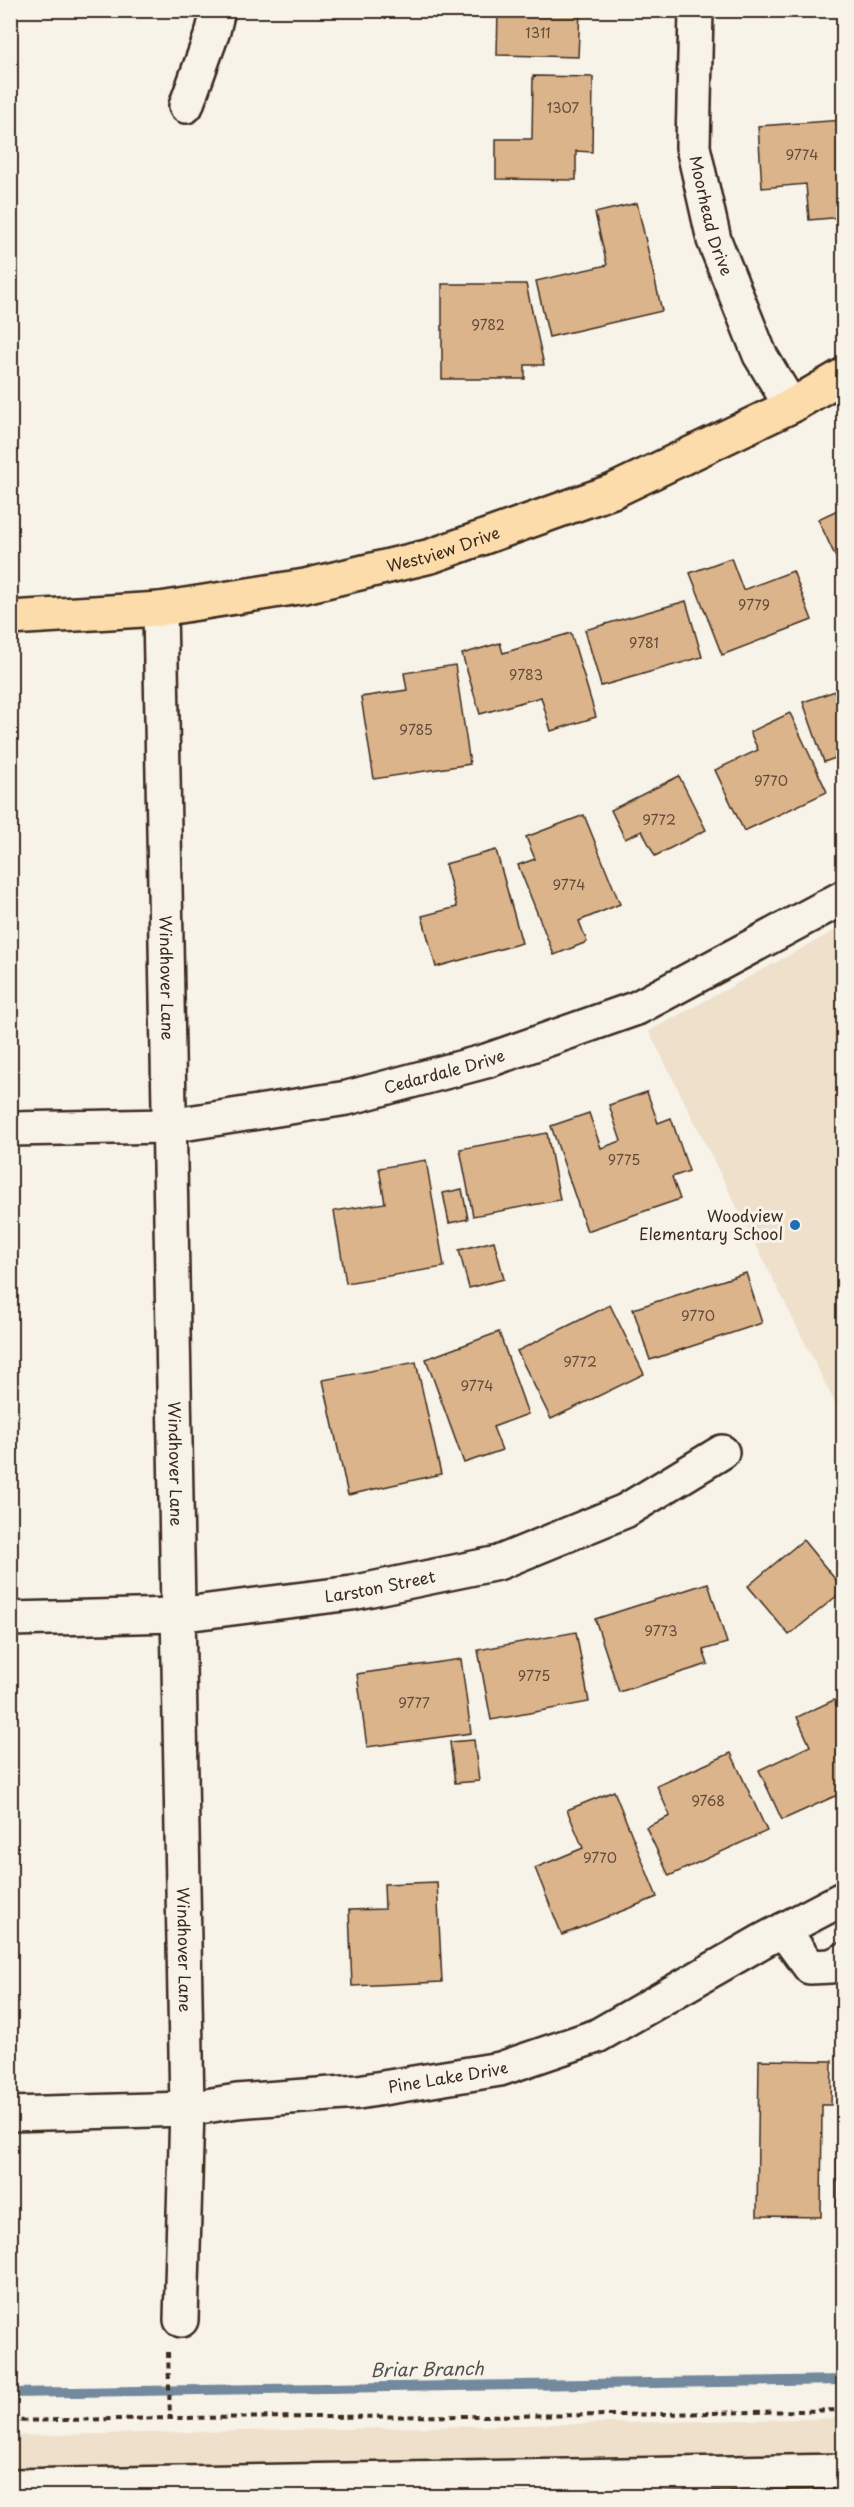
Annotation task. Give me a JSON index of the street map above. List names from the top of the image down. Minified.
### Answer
{"streets":{"main road":["Westview Drive"],"street":["Moorhead Drive","Windhover Lane","Cedardale Drive","Larston Street","Pine Lake Drive"]},"crossings":[["Moorhead Drive","Westview Drive"],["Westview Drive","Windhover Lane"],["Windhover Lane","Cedardale Drive"],["Windhover Lane","Larston Street"],["Windhover Lane","Pine Lake Drive"]],"water":["Briar Branch"],"places":["Woodview Elementary School"],"house_numbers":["1311","1307","9774","9782","9779","9781","9783","9785","9770","9772","9774","9775","9770","9772","9774","9773","9775","9777","9768","9770"]}
